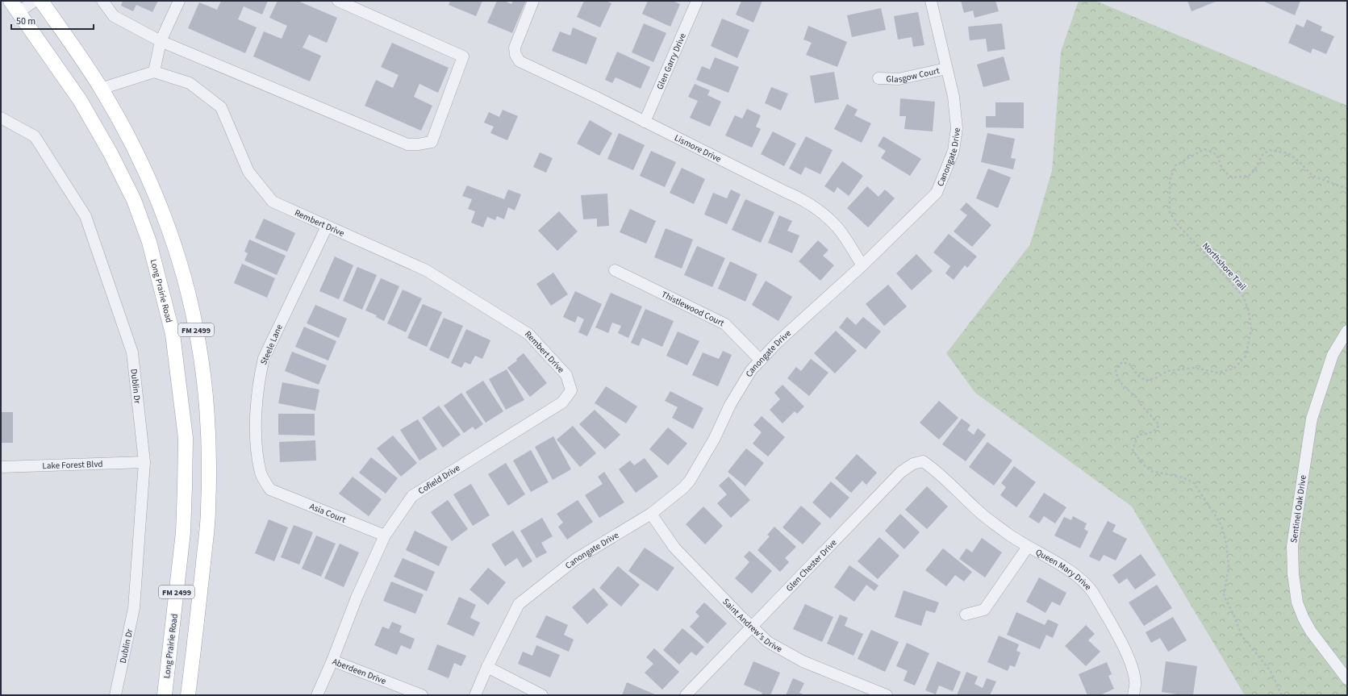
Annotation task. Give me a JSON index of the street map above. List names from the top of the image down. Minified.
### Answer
{"streets":{"main road":["Long Prairie Road","FM 2499"],"street":["Glen Garry Drive","Glasgow Court","Lismore Drive","Canongate Drive","Rembert Drive","Thistlewood Court","Steele Lane","Dublin Dr","Lake Forest Blvd","Cofield Drive","Sentinel Oak Drive","Asia Court","Glen Chester Drive","Queen Mary Drive","Saint Andrew's Drive","Aberdeen Drive"],"path":["Northshore Trail"]},"crossings":[["Glen Garry Drive","Lismore Drive"],["Glasgow Court","Canongate Drive"],["Lismore Drive","Canongate Drive"],["Canongate Drive","Thistlewood Court"],["Canongate Drive","Saint Andrew's Drive"],["Rembert Drive","Steele Lane"],["Rembert Drive","Cofield Drive"],["Steele Lane","Asia Court"],["Dublin Dr","Lake Forest Blvd"],["Cofield Drive","Asia Court"],["Cofield Drive","Aberdeen Drive"],["Glen Chester Drive","Queen Mary Drive"],["Glen Chester Drive","Saint Andrew's Drive"]],"scale_bar":"50 m"}
